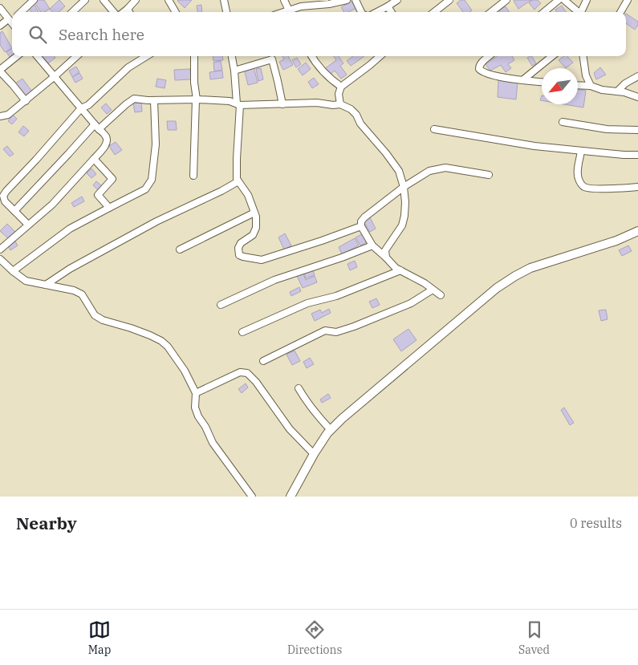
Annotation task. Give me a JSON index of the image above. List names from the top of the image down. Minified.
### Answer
{"north":"bottom left","page":{"search":"Search here","heading":["Nearby","0 results"],"nav":["Map","Directions","Saved"]}}
